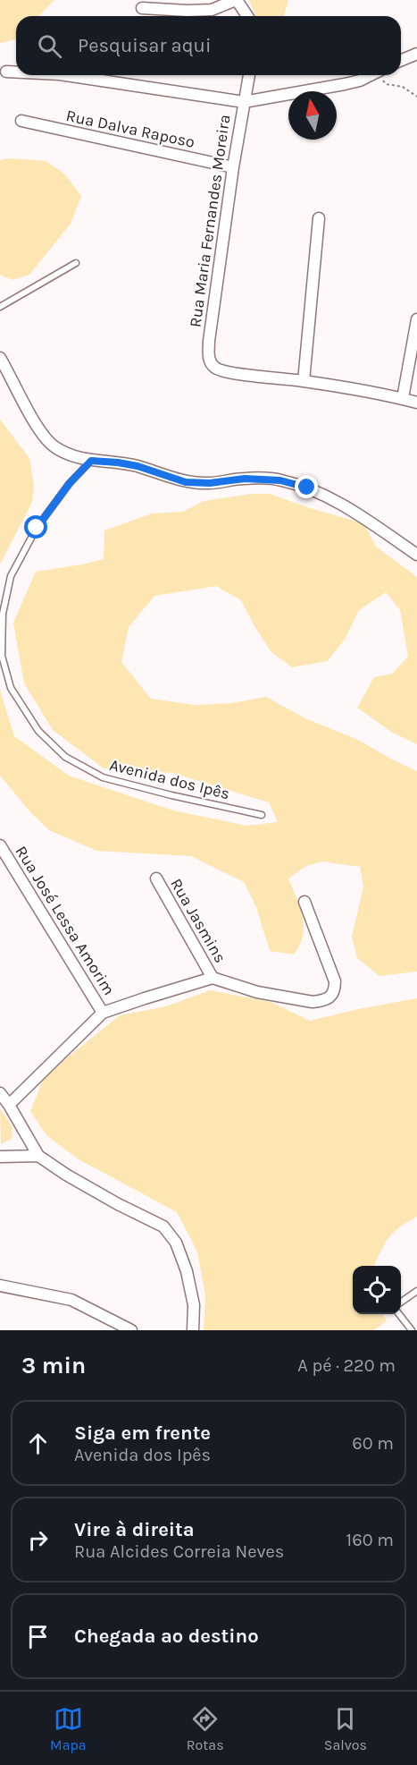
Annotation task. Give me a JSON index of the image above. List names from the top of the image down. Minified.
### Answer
{"streets":{"street":["Rua Dalva Raposo","Rua Maria Fernandes Moreira","Rua José Lessa Amorim","Rua Jasmins"],"lane":["Avenida dos Ipês"]},"crossings":[["Rua Dalva Raposo","Rua Maria Fernandes Moreira"]],"north":"top","page":{"search":"Pesquisar aqui","heading":["3 min","A pé · 220 m"],"list":[["Siga em frente","Avenida dos Ipês","60 m"],["Vire à direita","Rua Alcides Correia Neves","160 m"],"Chegada ao destino"],"nav":["Mapa","Rotas","Salvos"]}}
